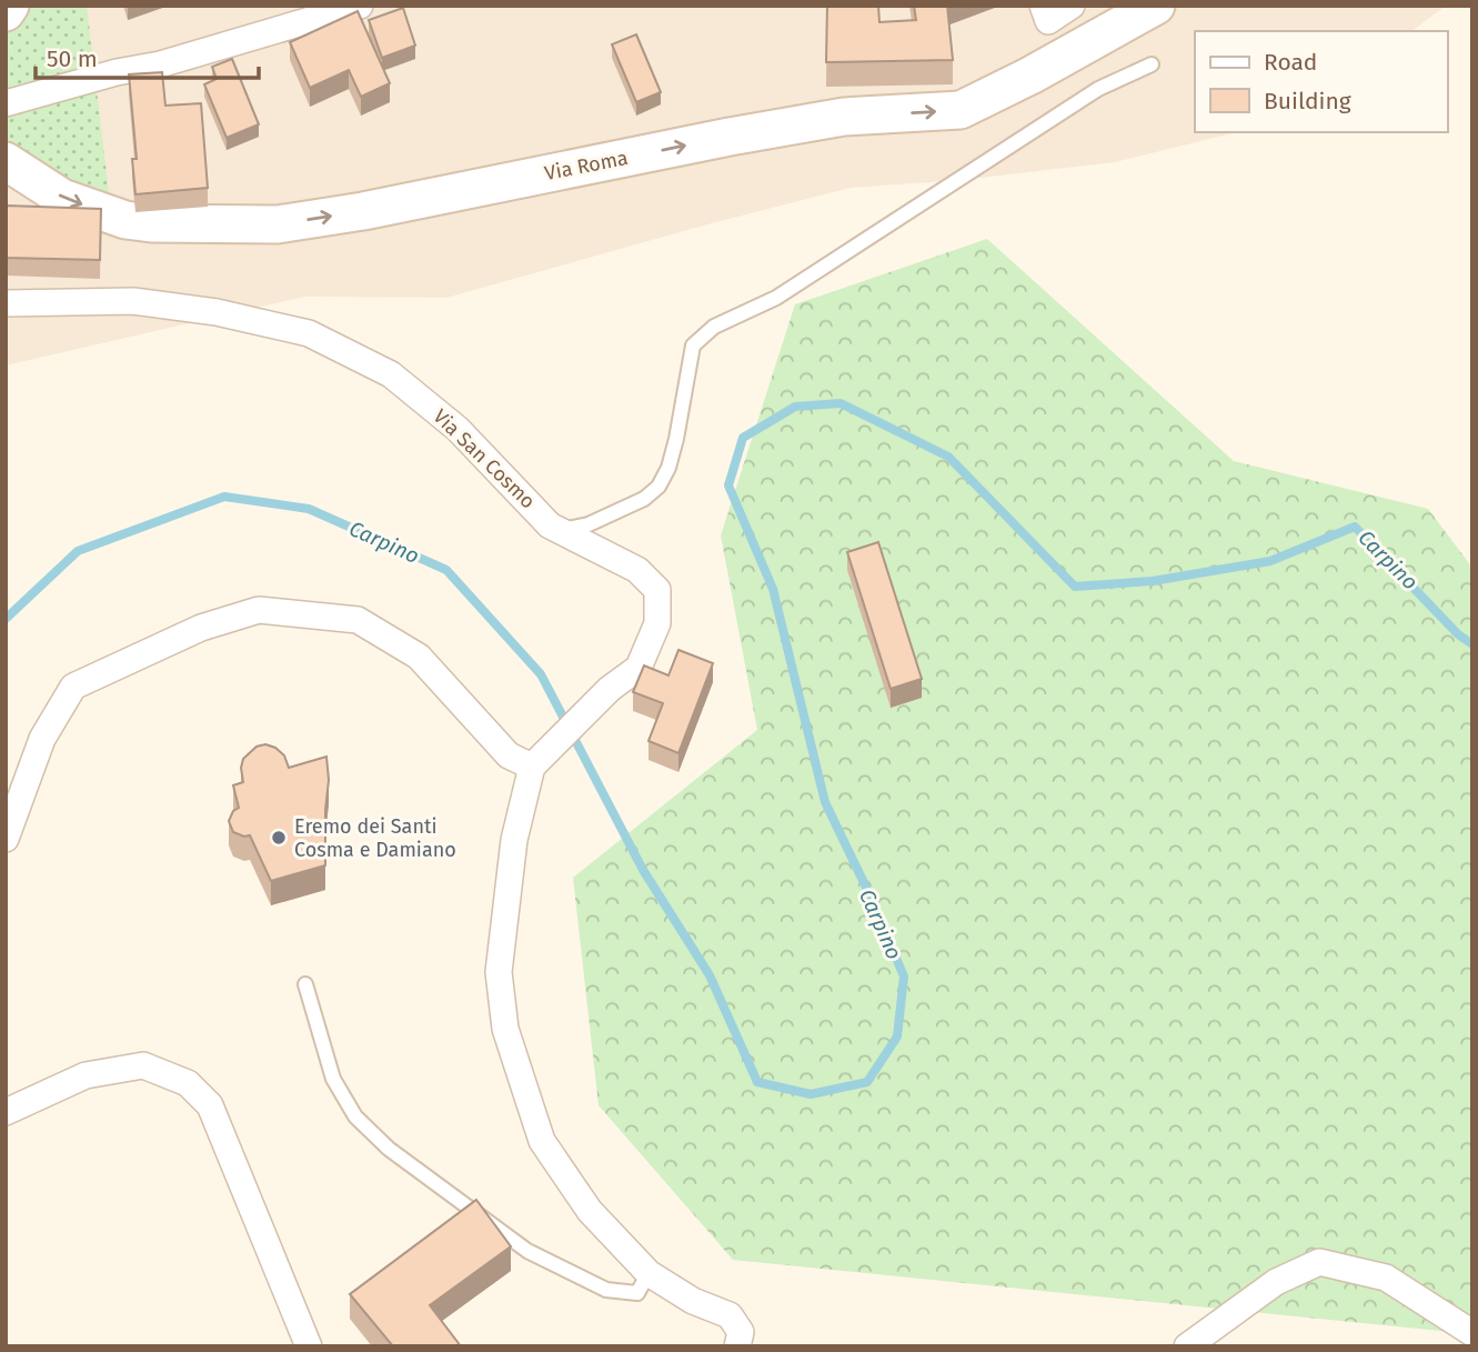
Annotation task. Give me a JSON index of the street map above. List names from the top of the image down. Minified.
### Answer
{"streets":{"main road":["Via Roma"],"street":["Via San Cosmo"]},"one_way":["Via Roma"],"water":["Carpino"],"places":["Eremo dei Santi Cosma e Damiano"],"legend":["Road","Building"],"scale_bar":"50 m"}
